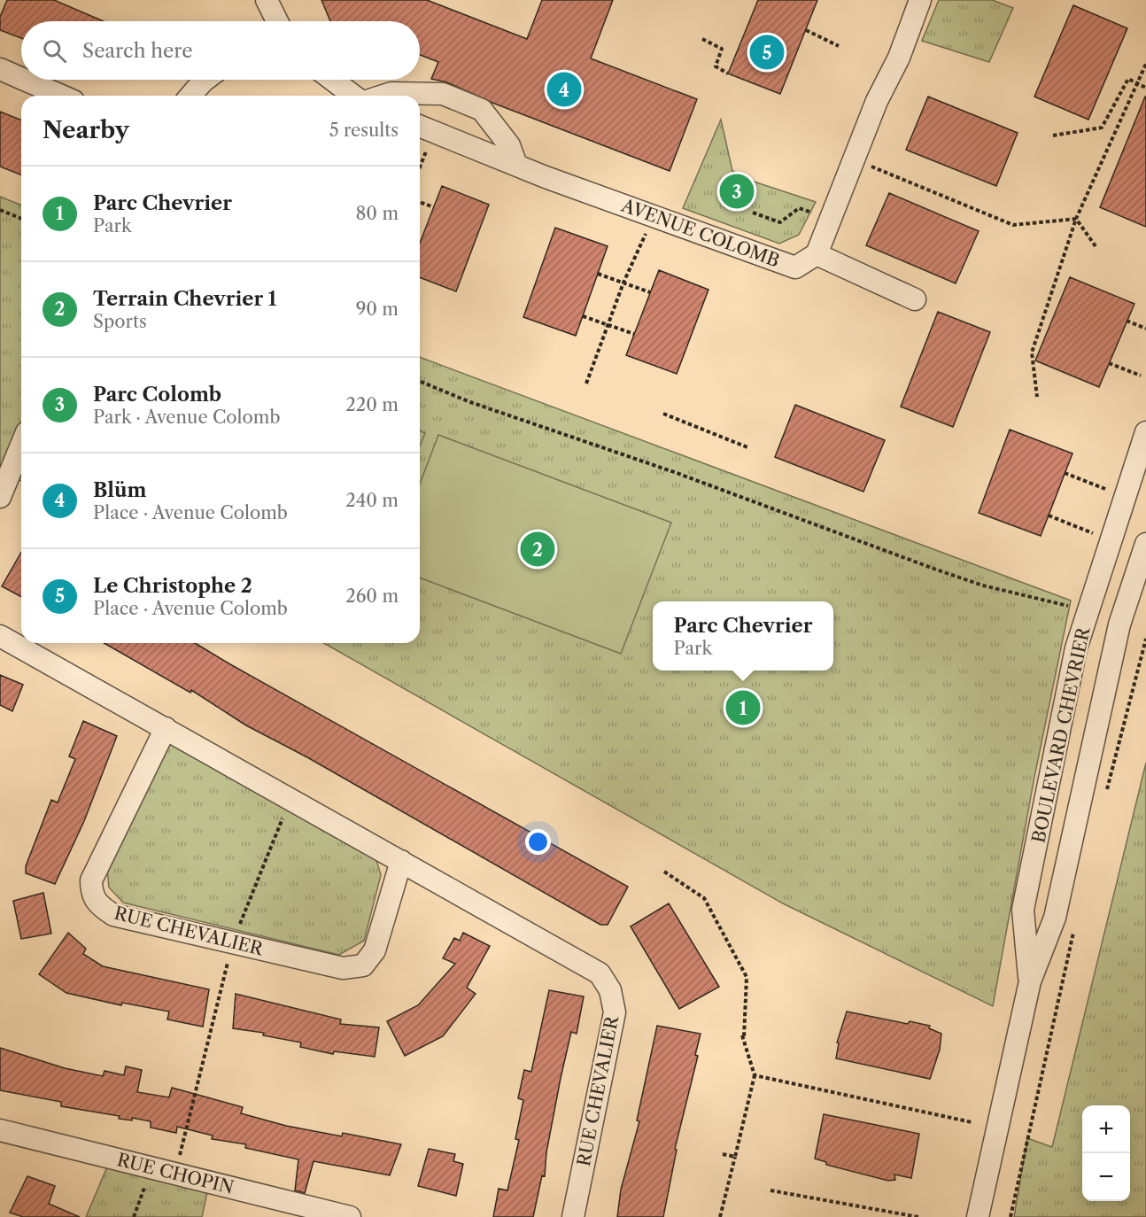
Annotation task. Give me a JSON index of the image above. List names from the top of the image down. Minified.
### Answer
{"streets":{"street":["AVENUE COLOMB","BOULEVARD CHEVRIER","RUE CHEVALIER","RUE CHOPIN"]},"page":{"search":"Search here","pins":["5","4","3","2","1"],"heading":["Nearby","5 results"],"list":[{"mark":"1","name":"Parc Chevrier","note":"Park","value":"80 m"},{"mark":"2","name":"Terrain Chevrier 1","note":"Sports","value":"90 m"},{"mark":"3","name":"Parc Colomb","note":"Park · Avenue Colomb","value":"220 m"},{"mark":"4","name":"Blüm","note":"Place · Avenue Colomb","value":"240 m"},{"mark":"5","name":"Le Christophe 2","note":"Place · Avenue Colomb","value":"260 m"}],"popup":["Parc Chevrier","Park"],"map_buttons":["+","−"]}}
